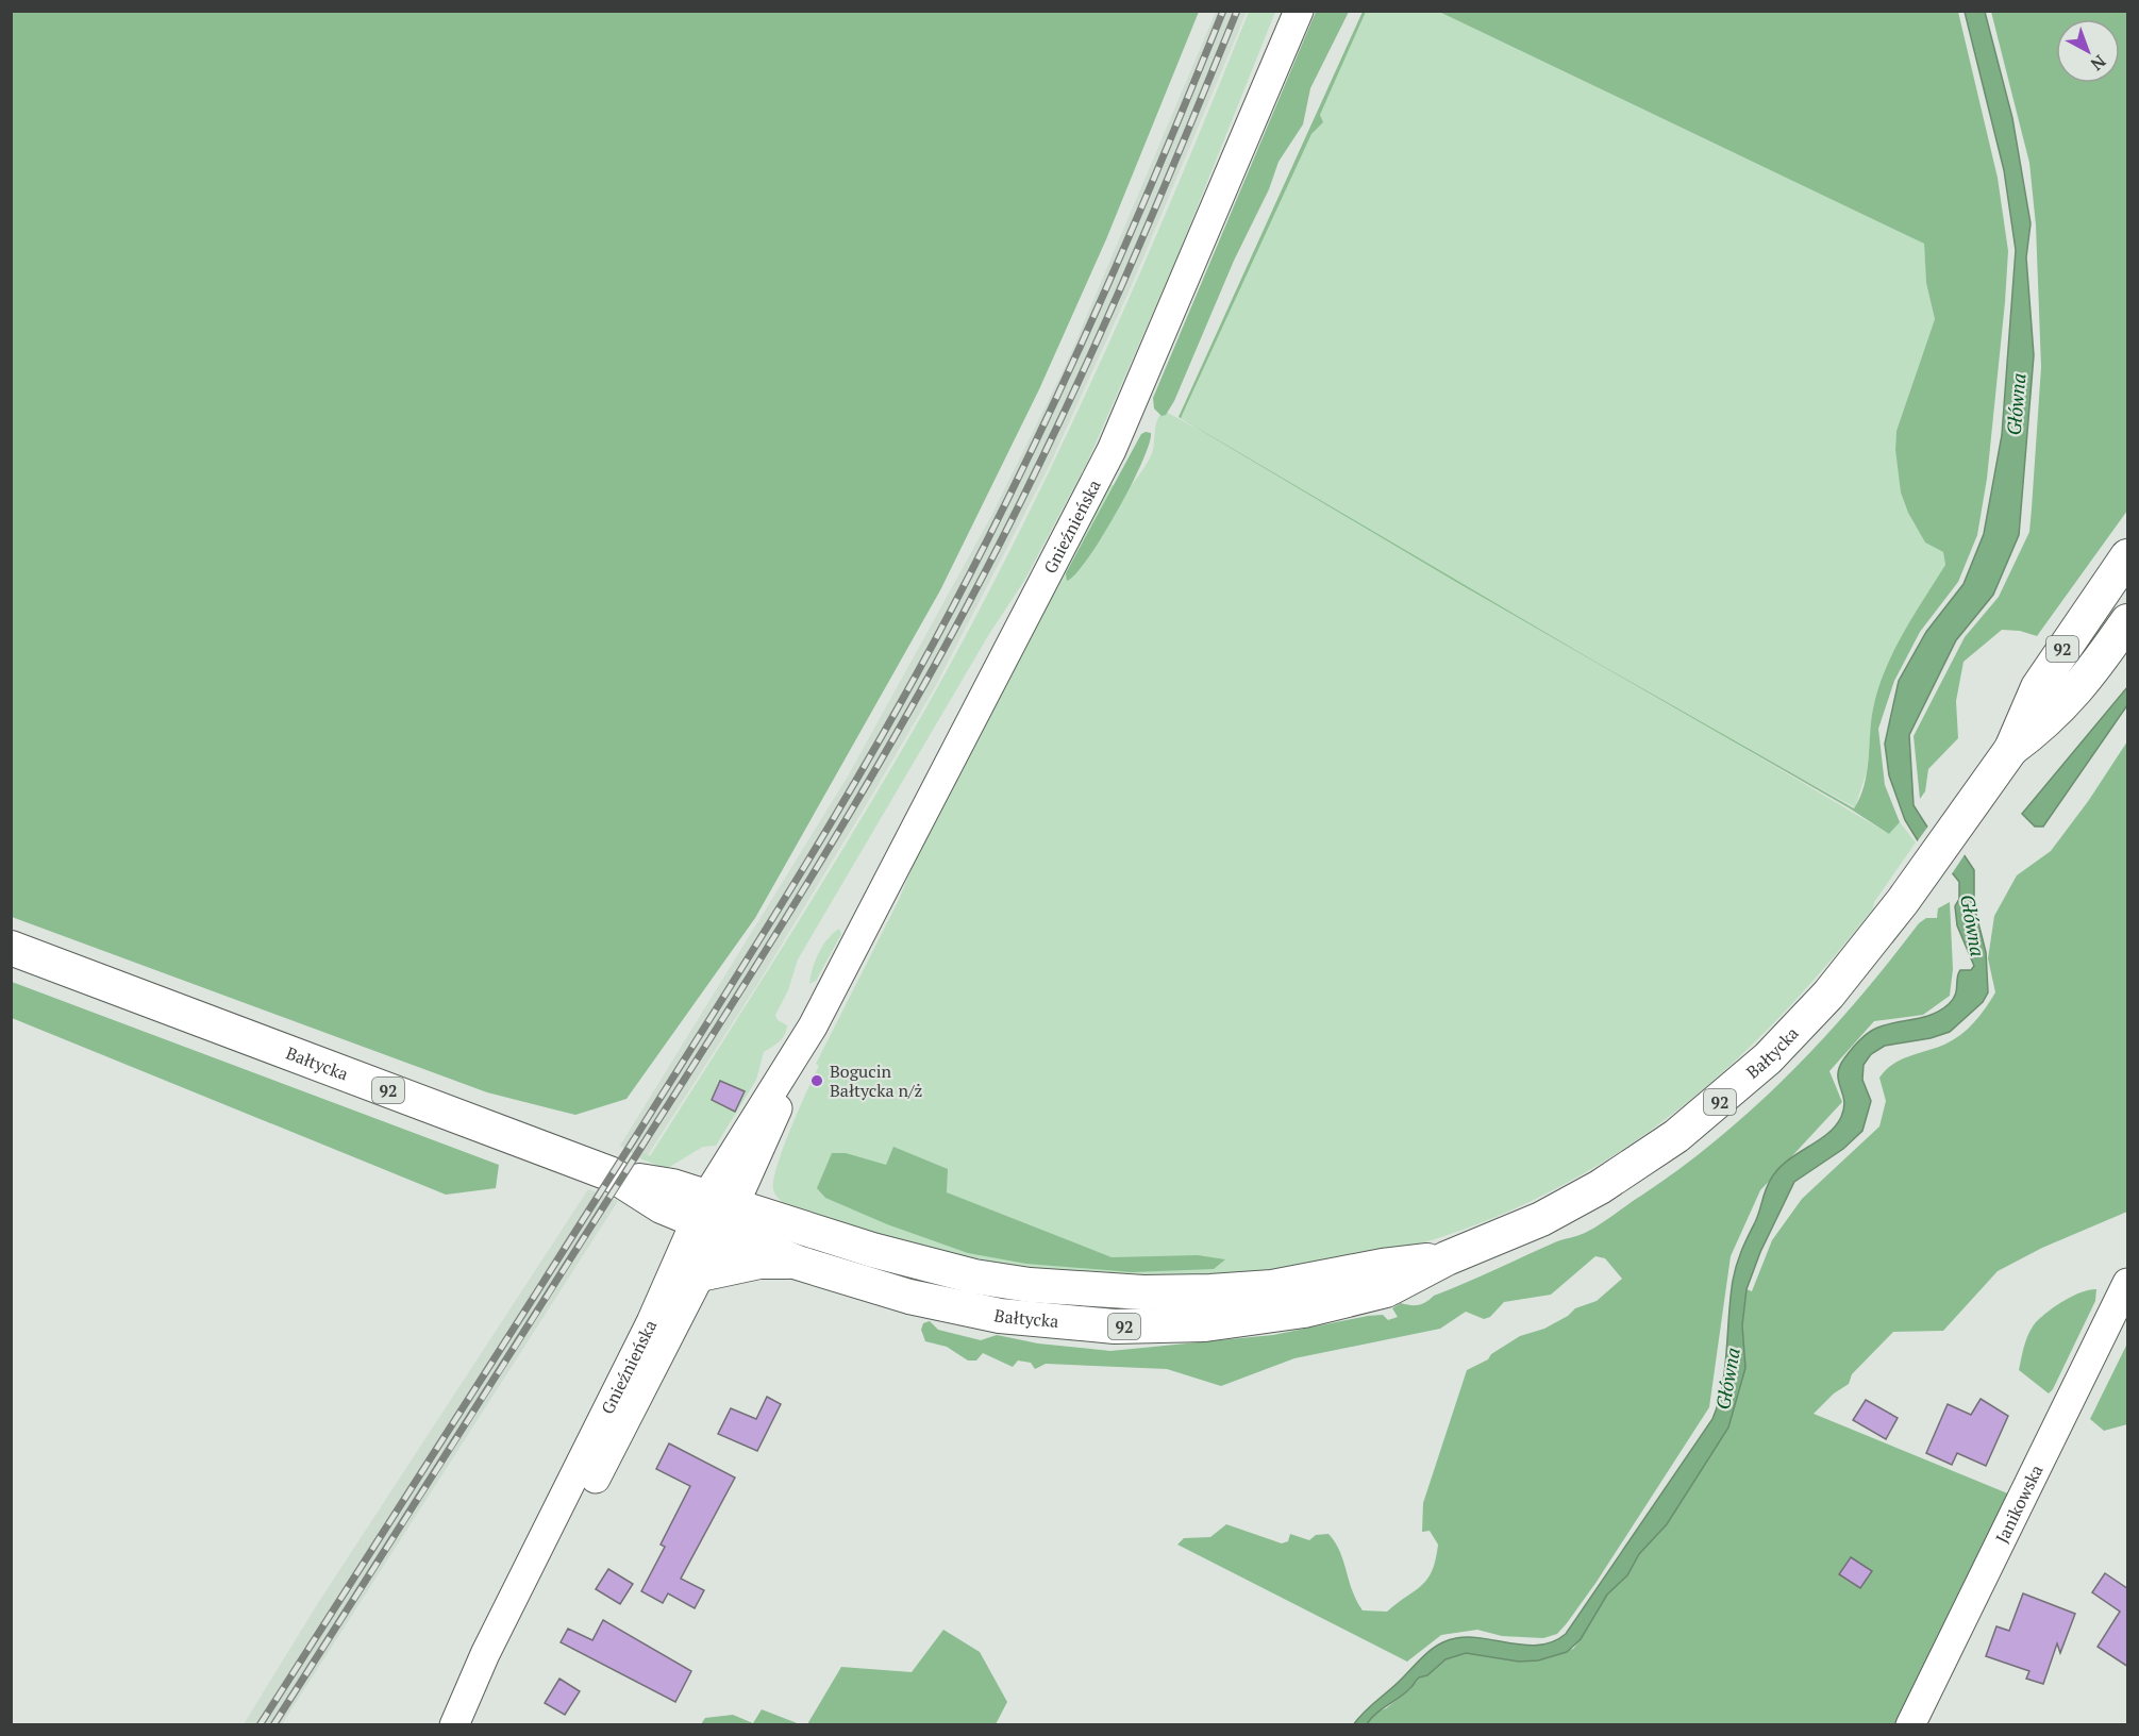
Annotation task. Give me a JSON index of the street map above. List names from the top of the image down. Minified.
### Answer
{"streets":{"main road":["92","Bałtycka"],"street":["Gnieźnieńska","Janikowska"]},"crossings":[["Gnieźnieńska","Bałtycka"]],"water":["Główna"],"places":["Bogucin Bałtycka n/ż"],"north":"bottom right"}
